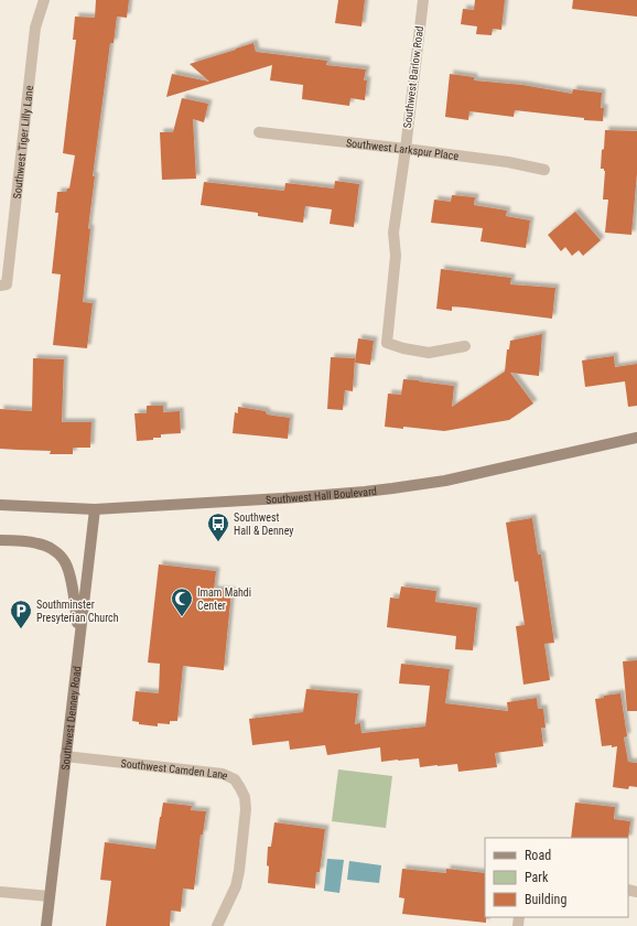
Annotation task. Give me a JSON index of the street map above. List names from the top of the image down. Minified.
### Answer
{"streets":{"main road":["Southwest Hall Boulevard","Southwest Denney Road"],"street":["Southwest Barlow Road","Southwest Tiger Lilly Lane","Southwest Larkspur Place","Southwest Camden Lane"]},"crossings":[["Southwest Barlow Road","Southwest Larkspur Place"],["Southwest Hall Boulevard","Southwest Denney Road"],["Southwest Denney Road","Southwest Camden Lane"]],"places":{"bus stop":["Southwest Hall & Denney"],"mosque":["Imam Mahdi Center"],"parking":["Southminster Presyterian Church"]},"legend":["Road","Park","Building"]}
